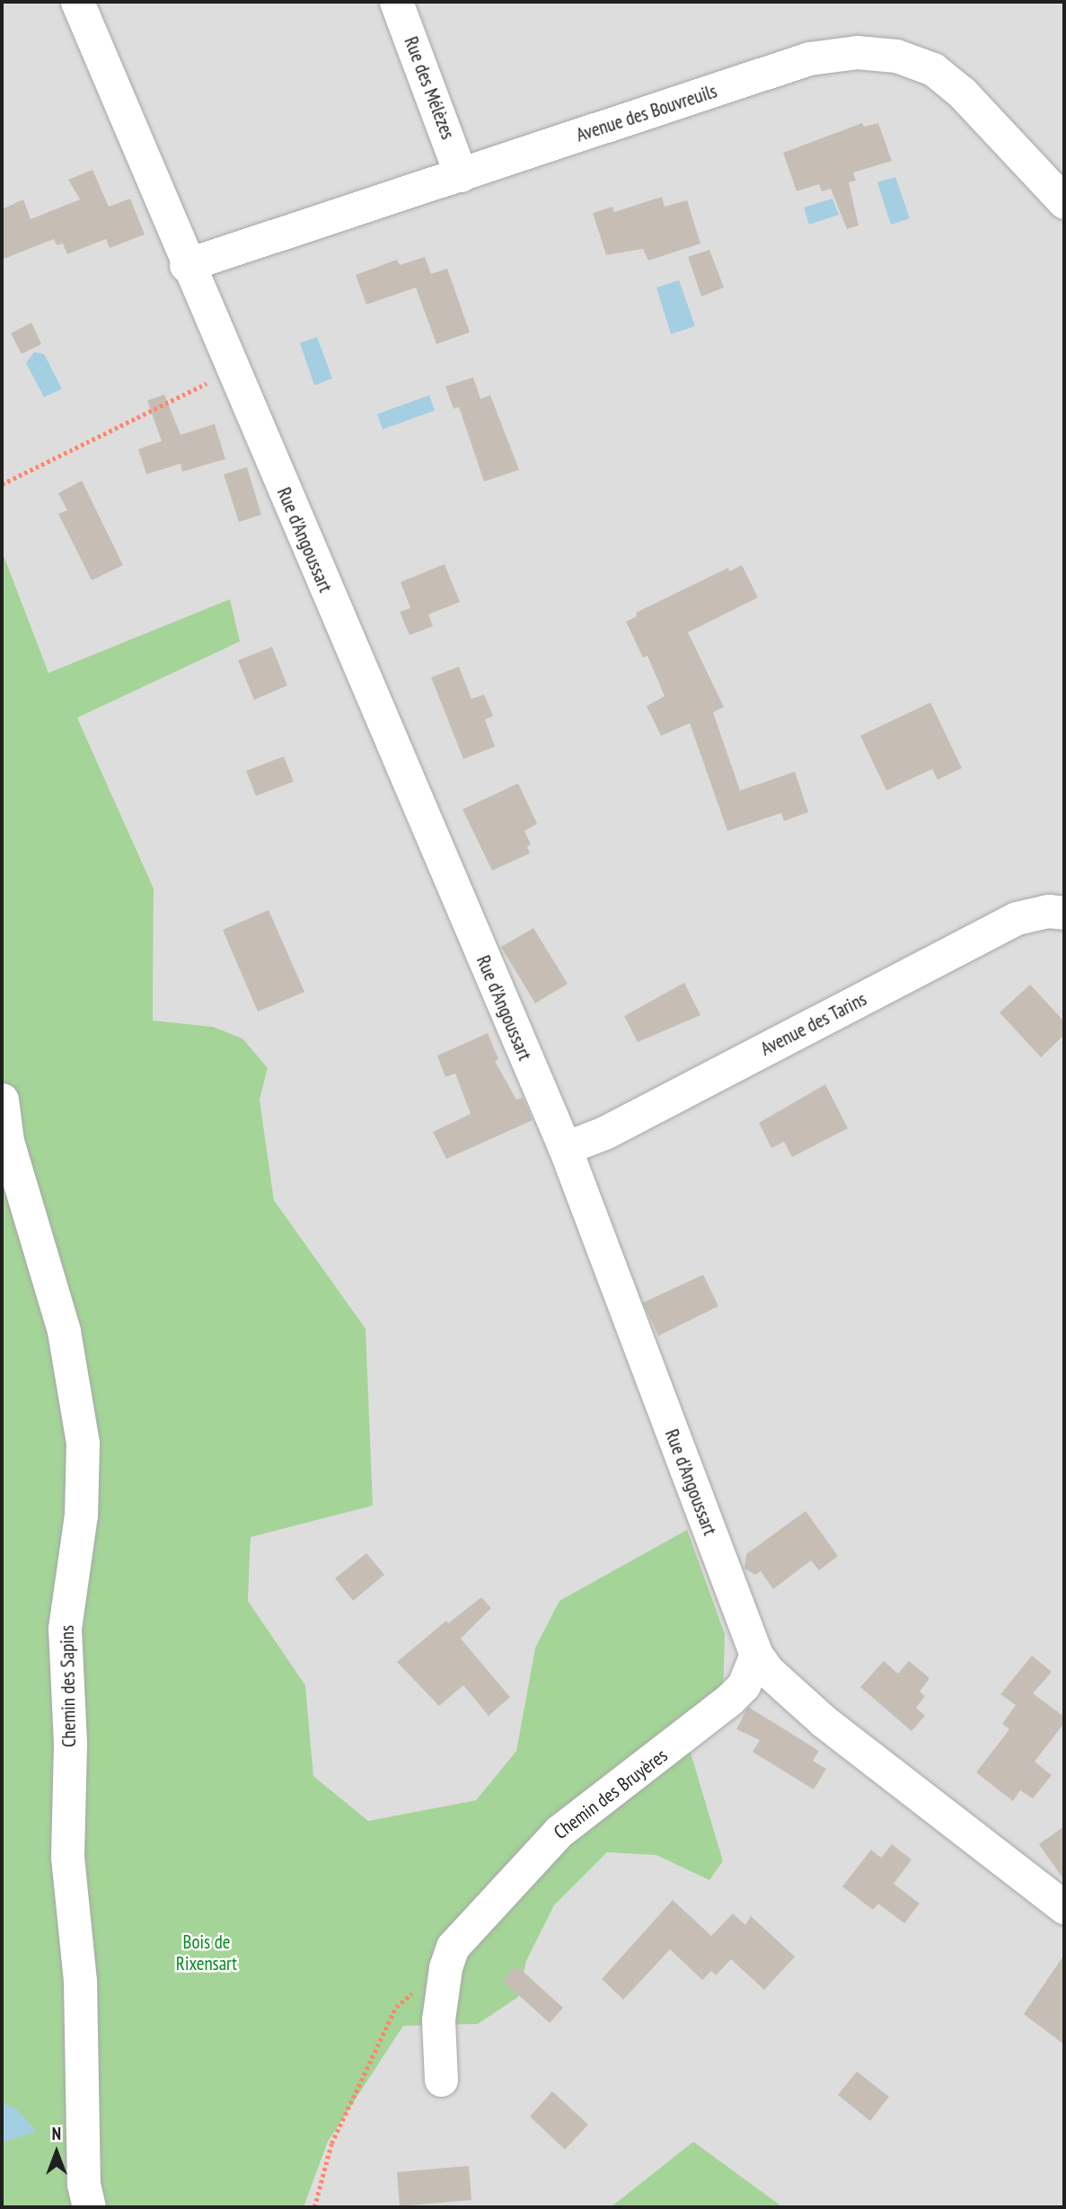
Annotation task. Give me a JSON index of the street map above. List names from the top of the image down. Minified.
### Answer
{"streets":{"street":["Rue des Mélèzes","Avenue des Bouvreuils","Rue d'Angoussart","Avenue des Tarins","Chemin des Sapins","Chemin des Bruyères"]},"crossings":[["Rue des Mélèzes","Avenue des Bouvreuils"],["Avenue des Bouvreuils","Rue d'Angoussart"],["Rue d'Angoussart","Avenue des Tarins"],["Rue d'Angoussart","Chemin des Bruyères"]],"parks":["Bois de Rixensart"],"north":"top"}
